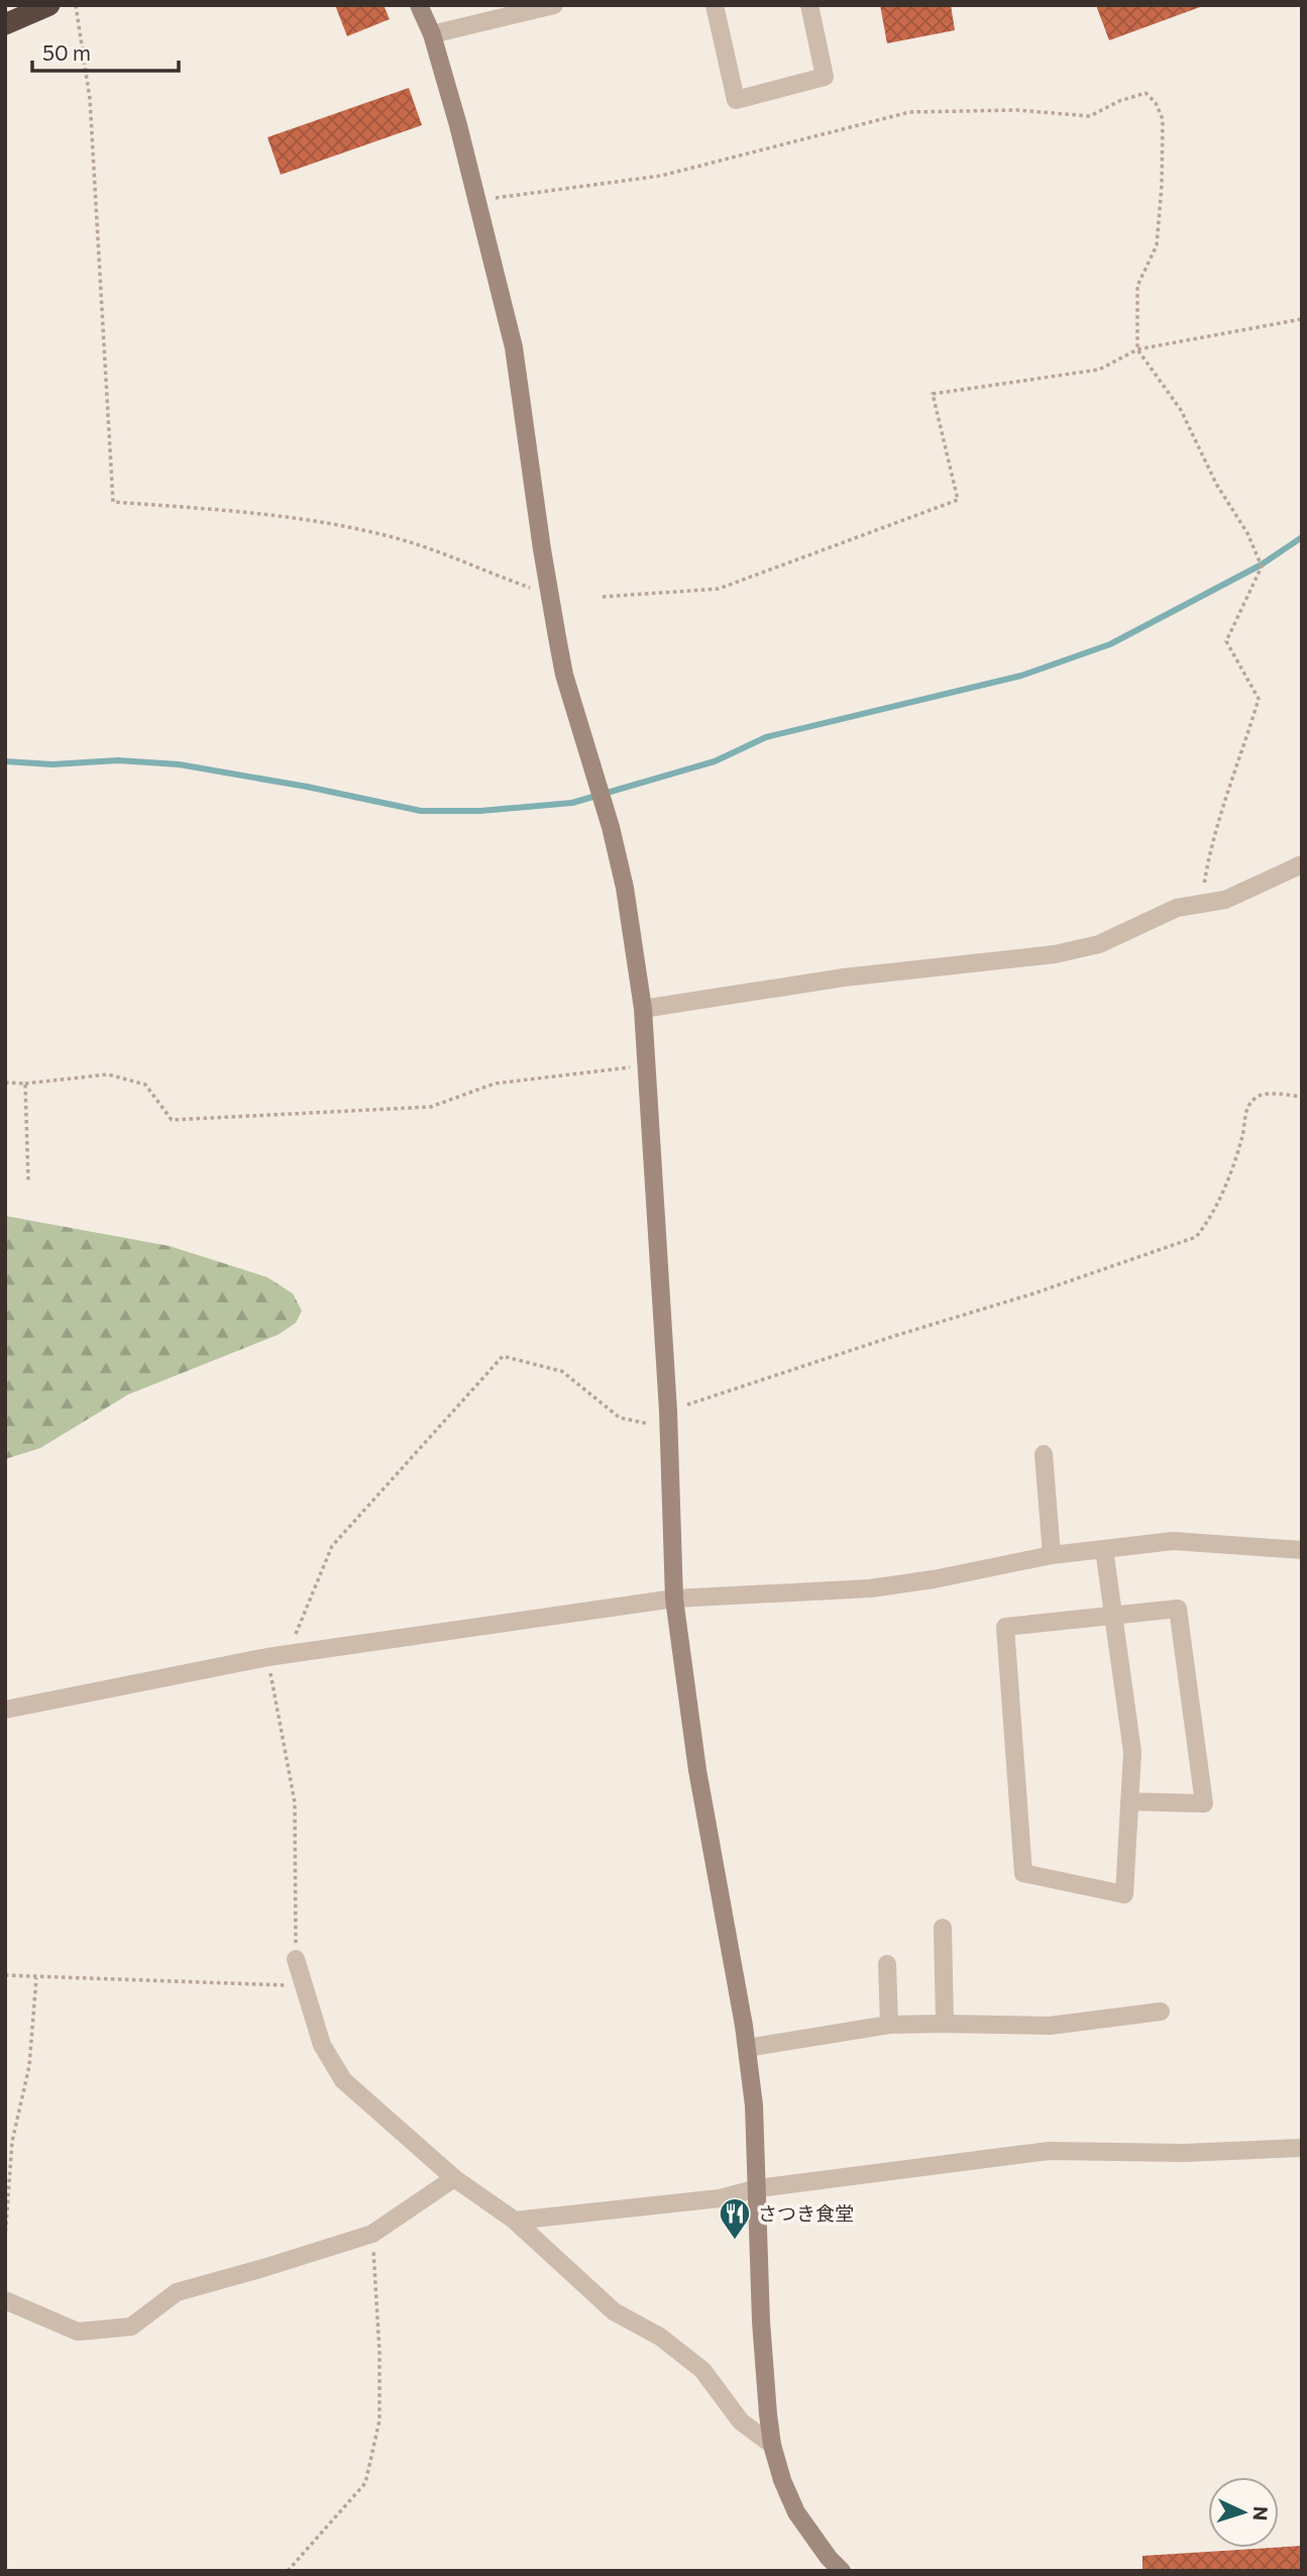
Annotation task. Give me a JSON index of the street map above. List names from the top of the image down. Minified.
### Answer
{"places":{"restaurant":["さつき食堂"]},"scale_bar":"50 m","north":"right"}
